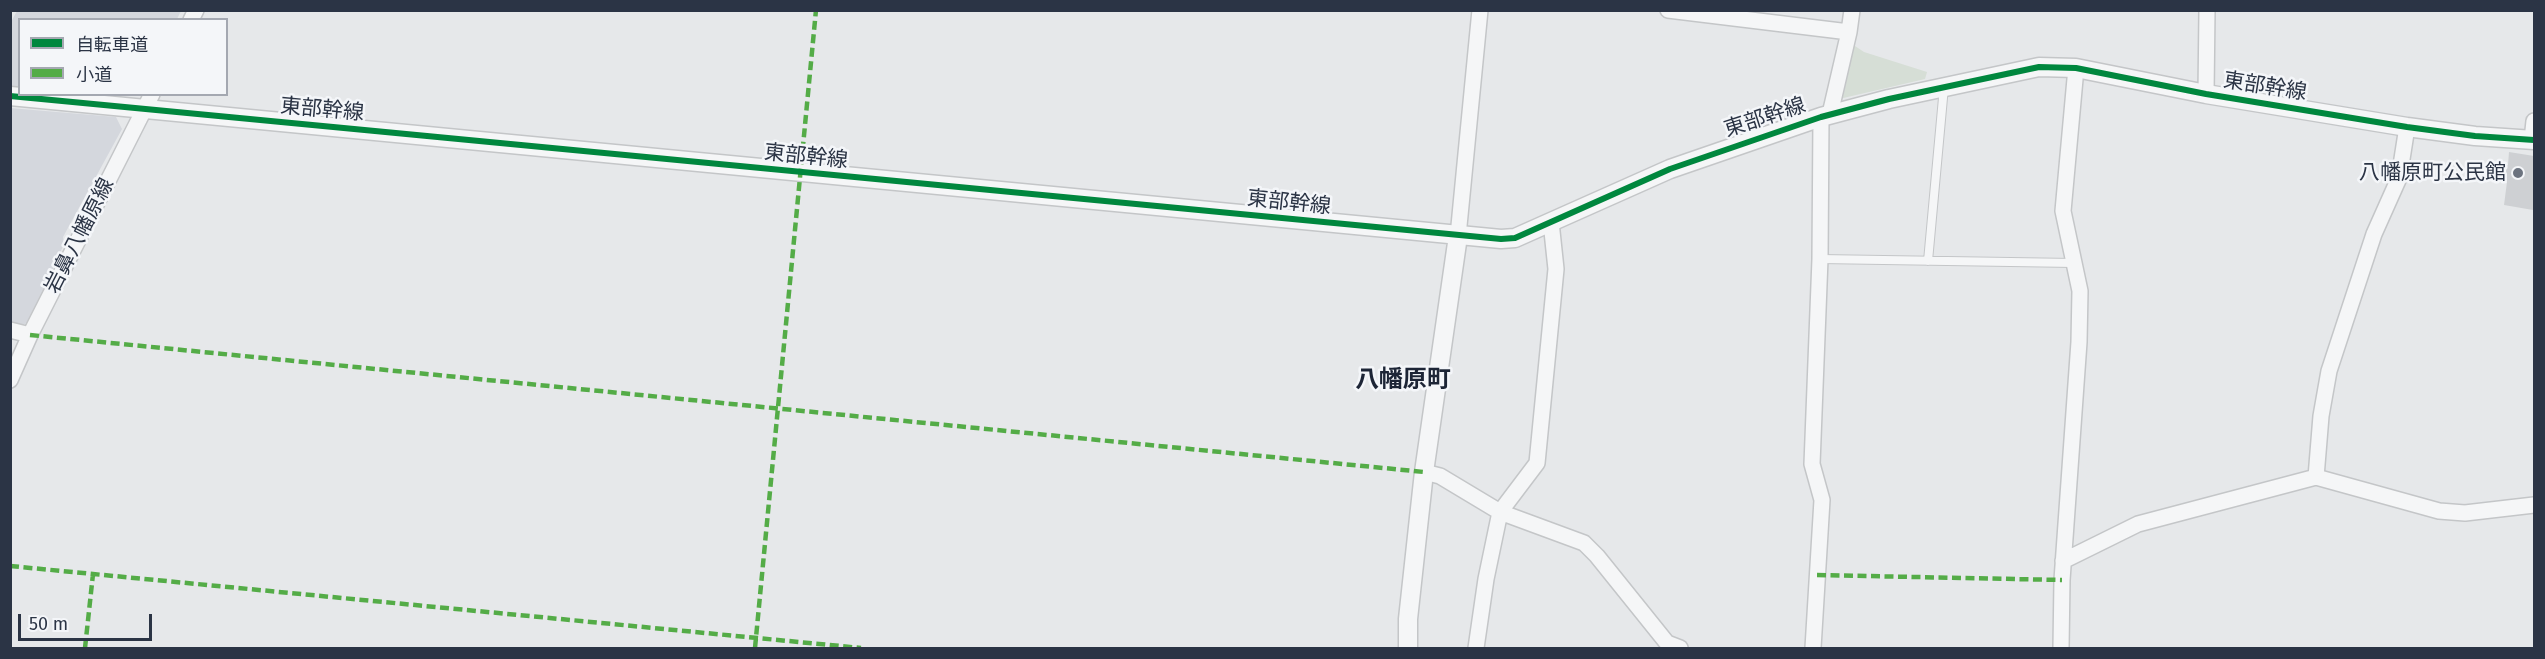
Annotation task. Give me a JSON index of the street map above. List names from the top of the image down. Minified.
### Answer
{"streets":{"street":["東部幹線","岩鼻八幡原線"]},"crossings":[["東部幹線","岩鼻八幡原線"]],"districts":["八幡原町"],"places":["八幡原町公民館"],"legend":["自転車道","小道"],"scale_bar":"50 m"}
